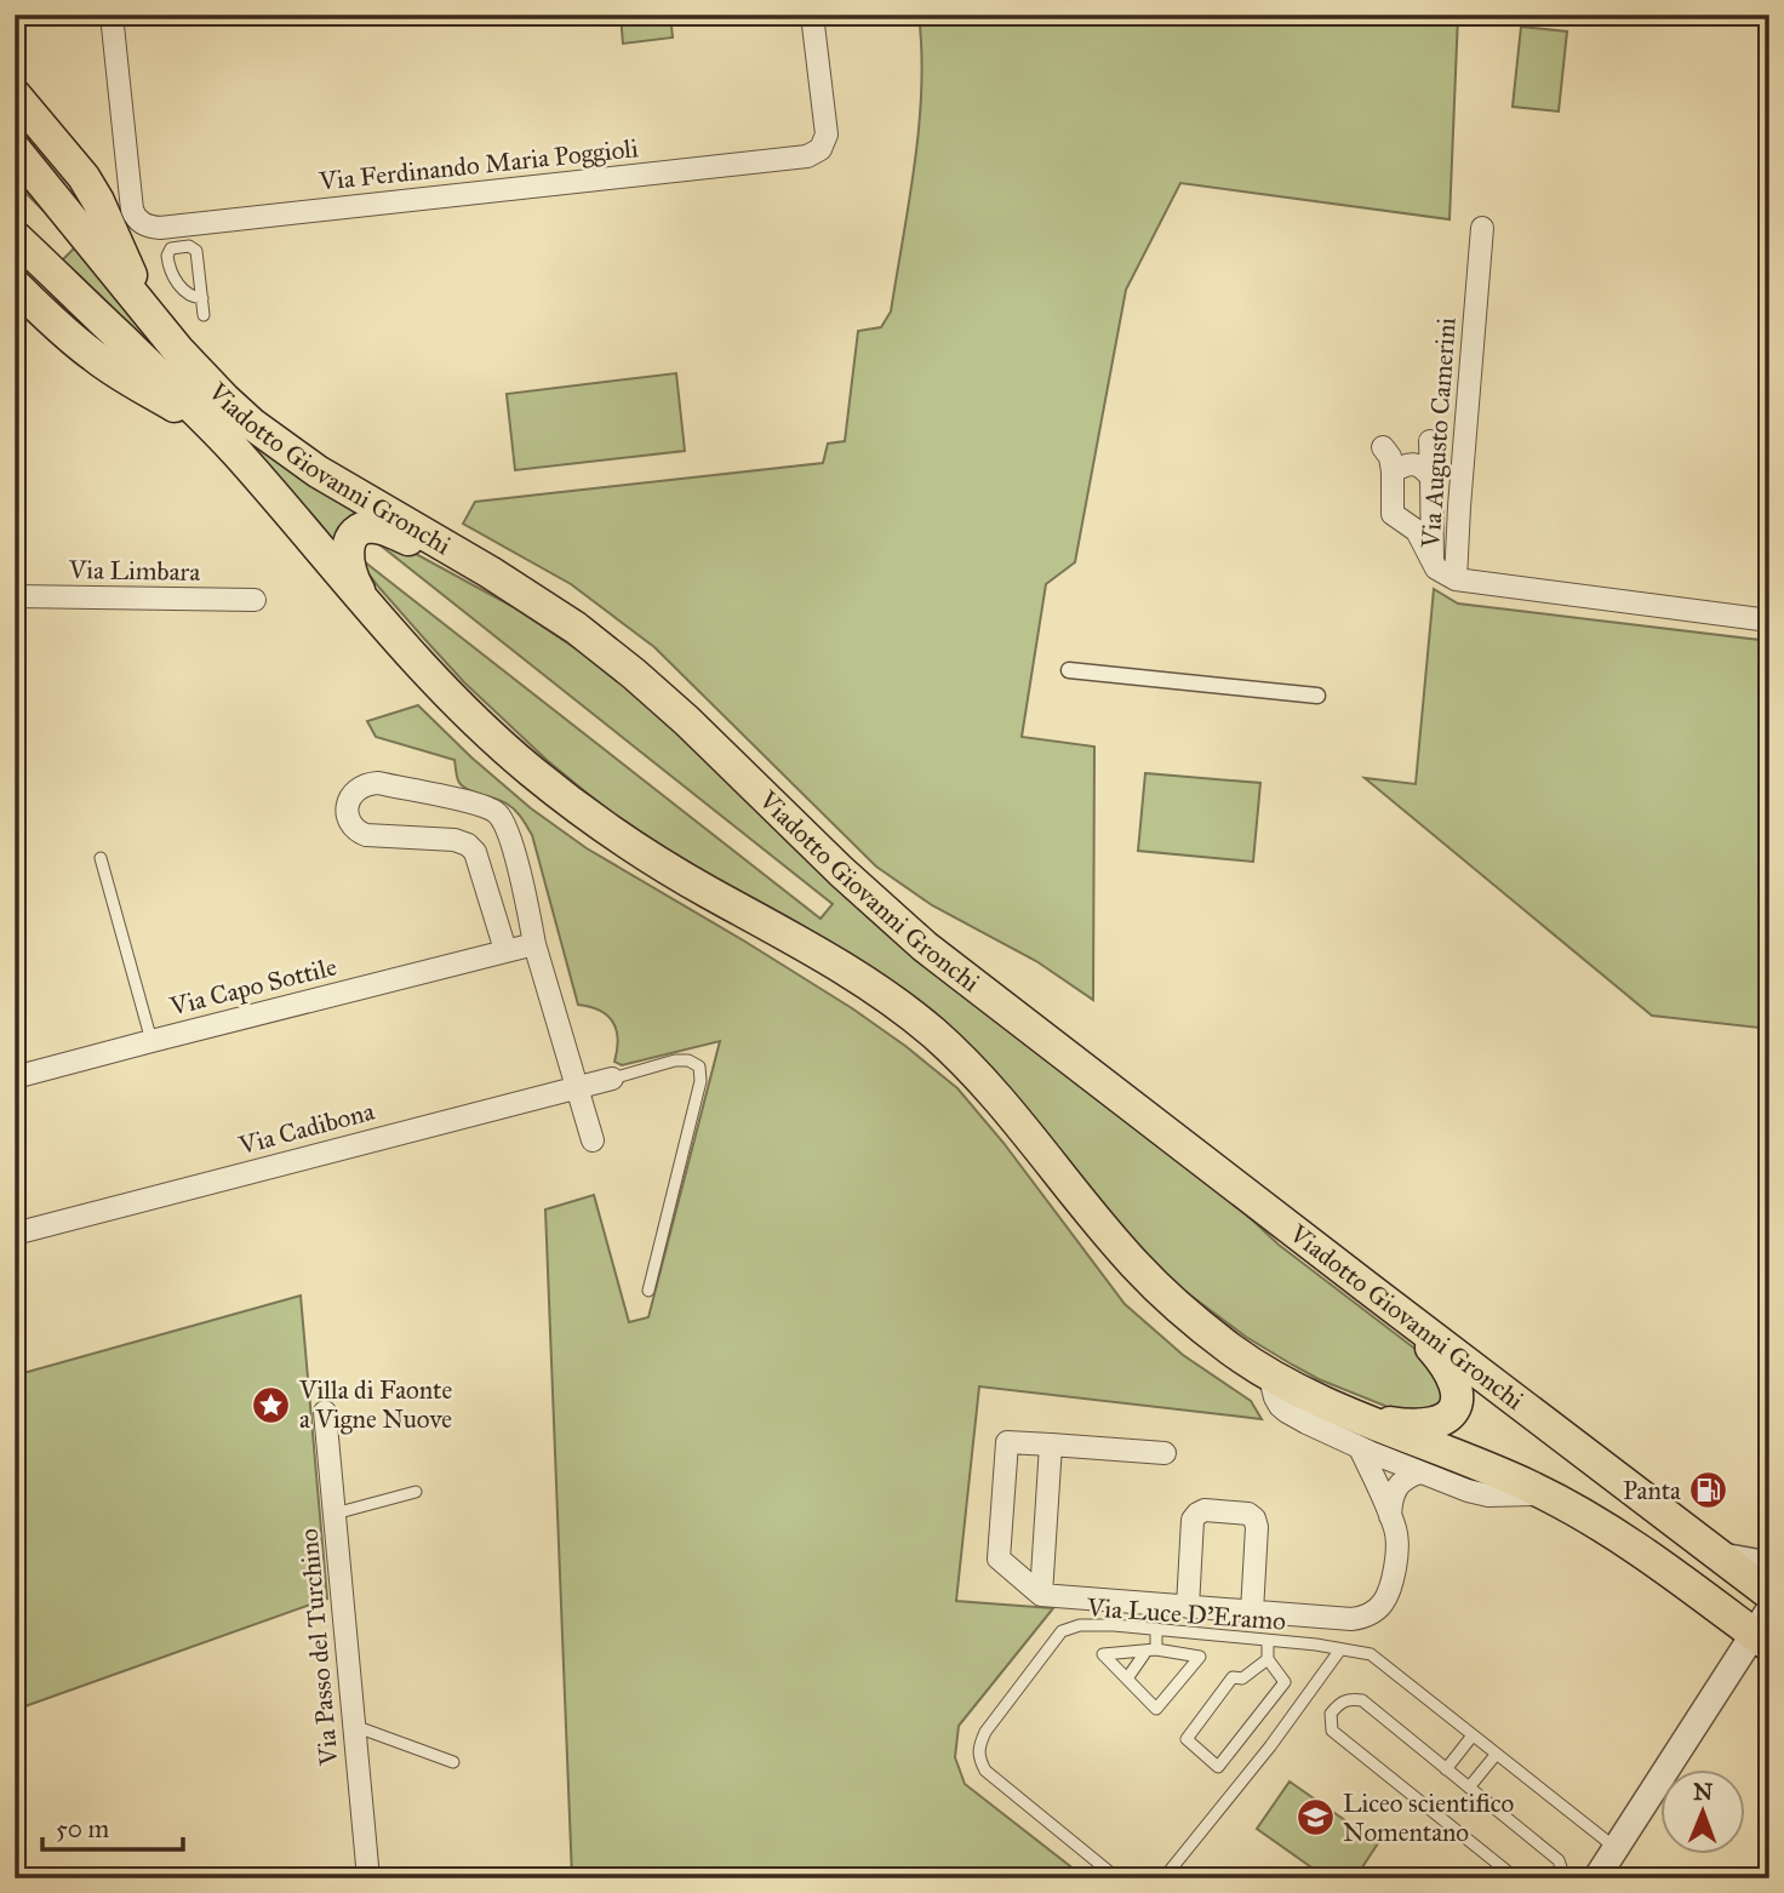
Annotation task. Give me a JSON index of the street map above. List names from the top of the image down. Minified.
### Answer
{"streets":{"main road":["Viadotto Giovanni Gronchi"],"street":["Via Ferdinando Maria Poggioli","Via Augusto Camerini","Via Limbara","Via Capo Sottile","Via Cadibona","Via Passo del Turchino"],"lane":["Via Luce D'Eramo"]},"places":{"place":["Villa di Faonte a Vigne Nuove"],"fuel station":["Panta"],"school or university":["Liceo scientifico Nomentano"]},"scale_bar":"50 m","north":"top"}
